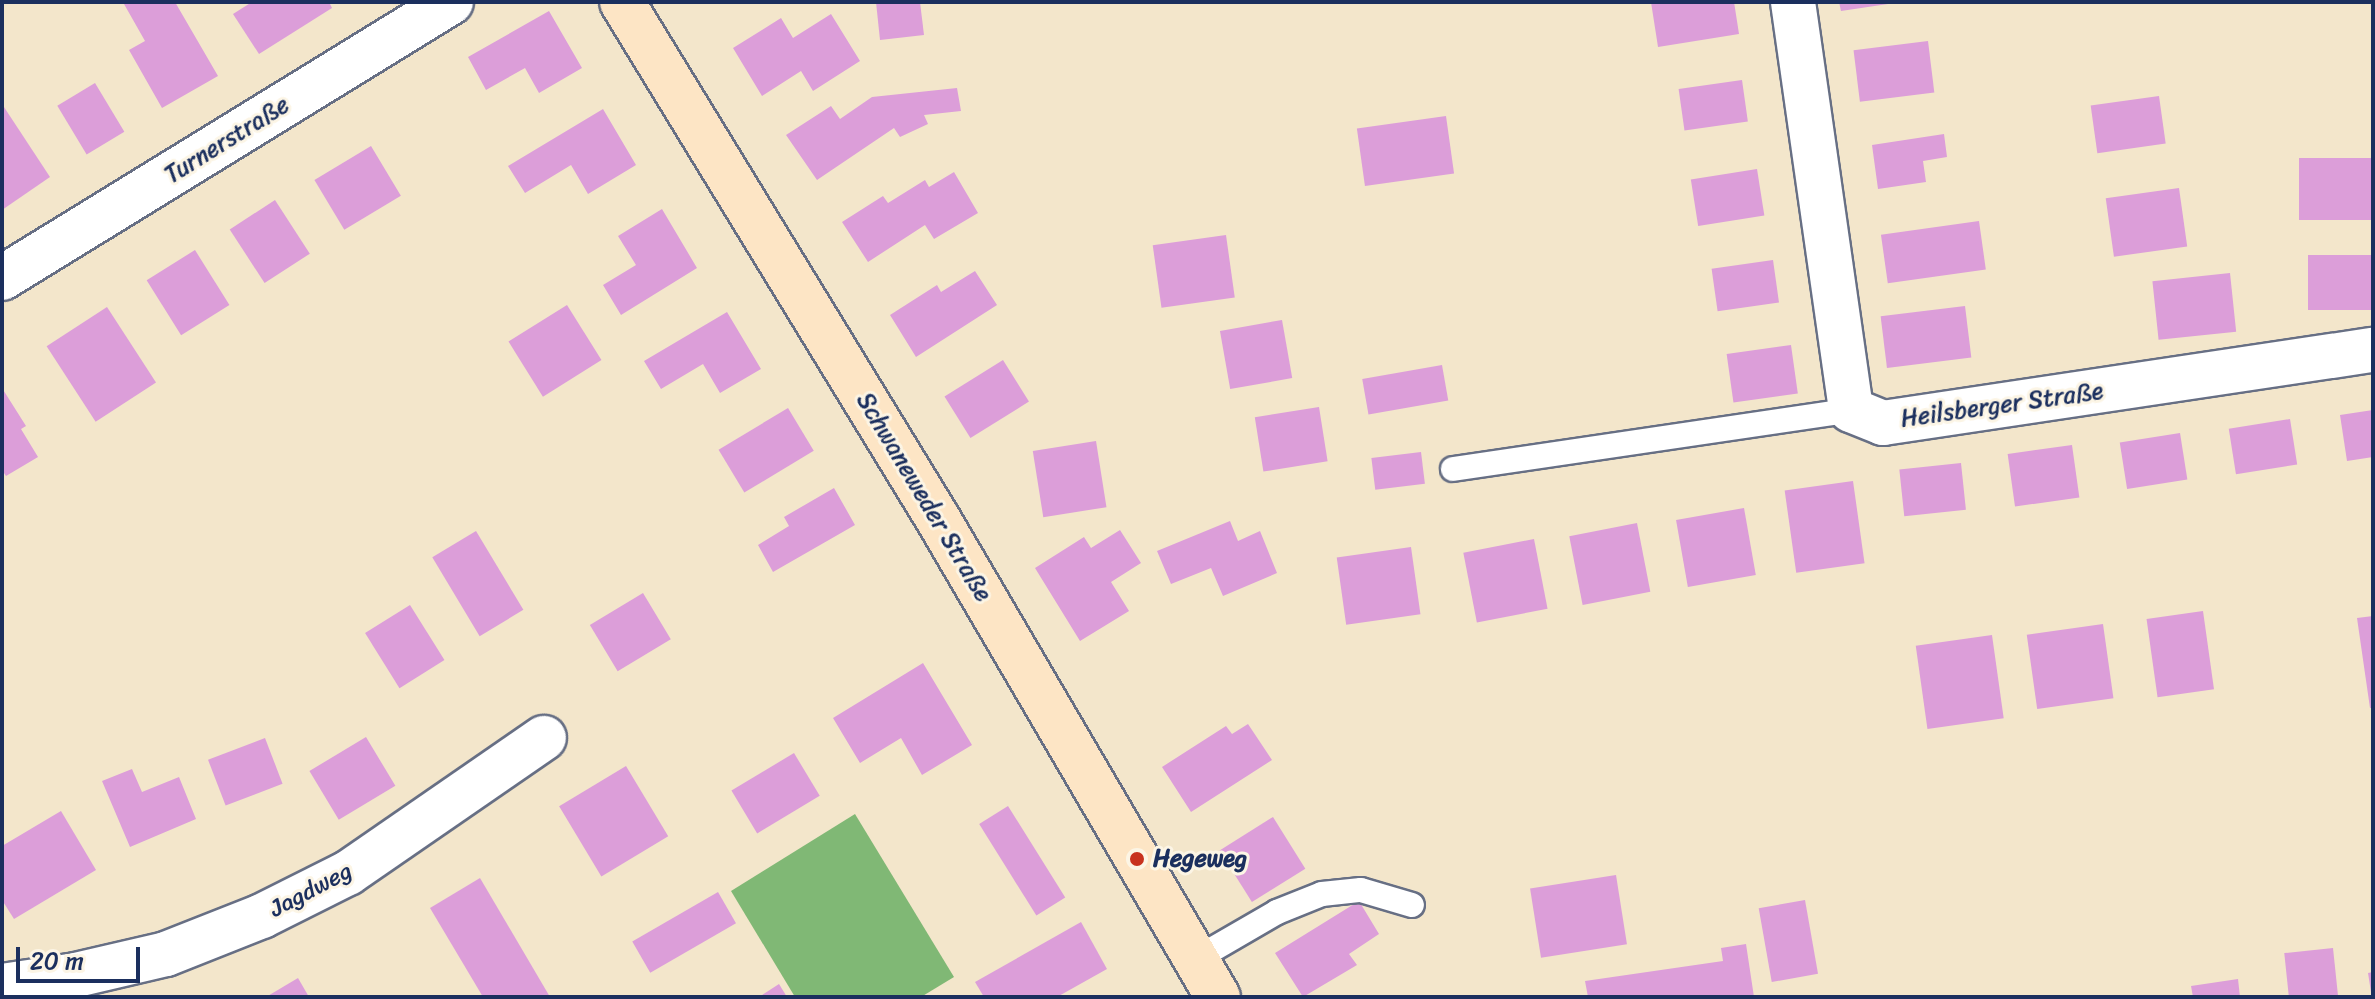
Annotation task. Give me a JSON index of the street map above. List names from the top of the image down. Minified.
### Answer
{"streets":{"main road":["Schwaneweder Straße"],"street":["Turnerstraße","Heilsberger Straße","Jagdweg"]},"places":["Hegeweg"],"scale_bar":"20 m"}
